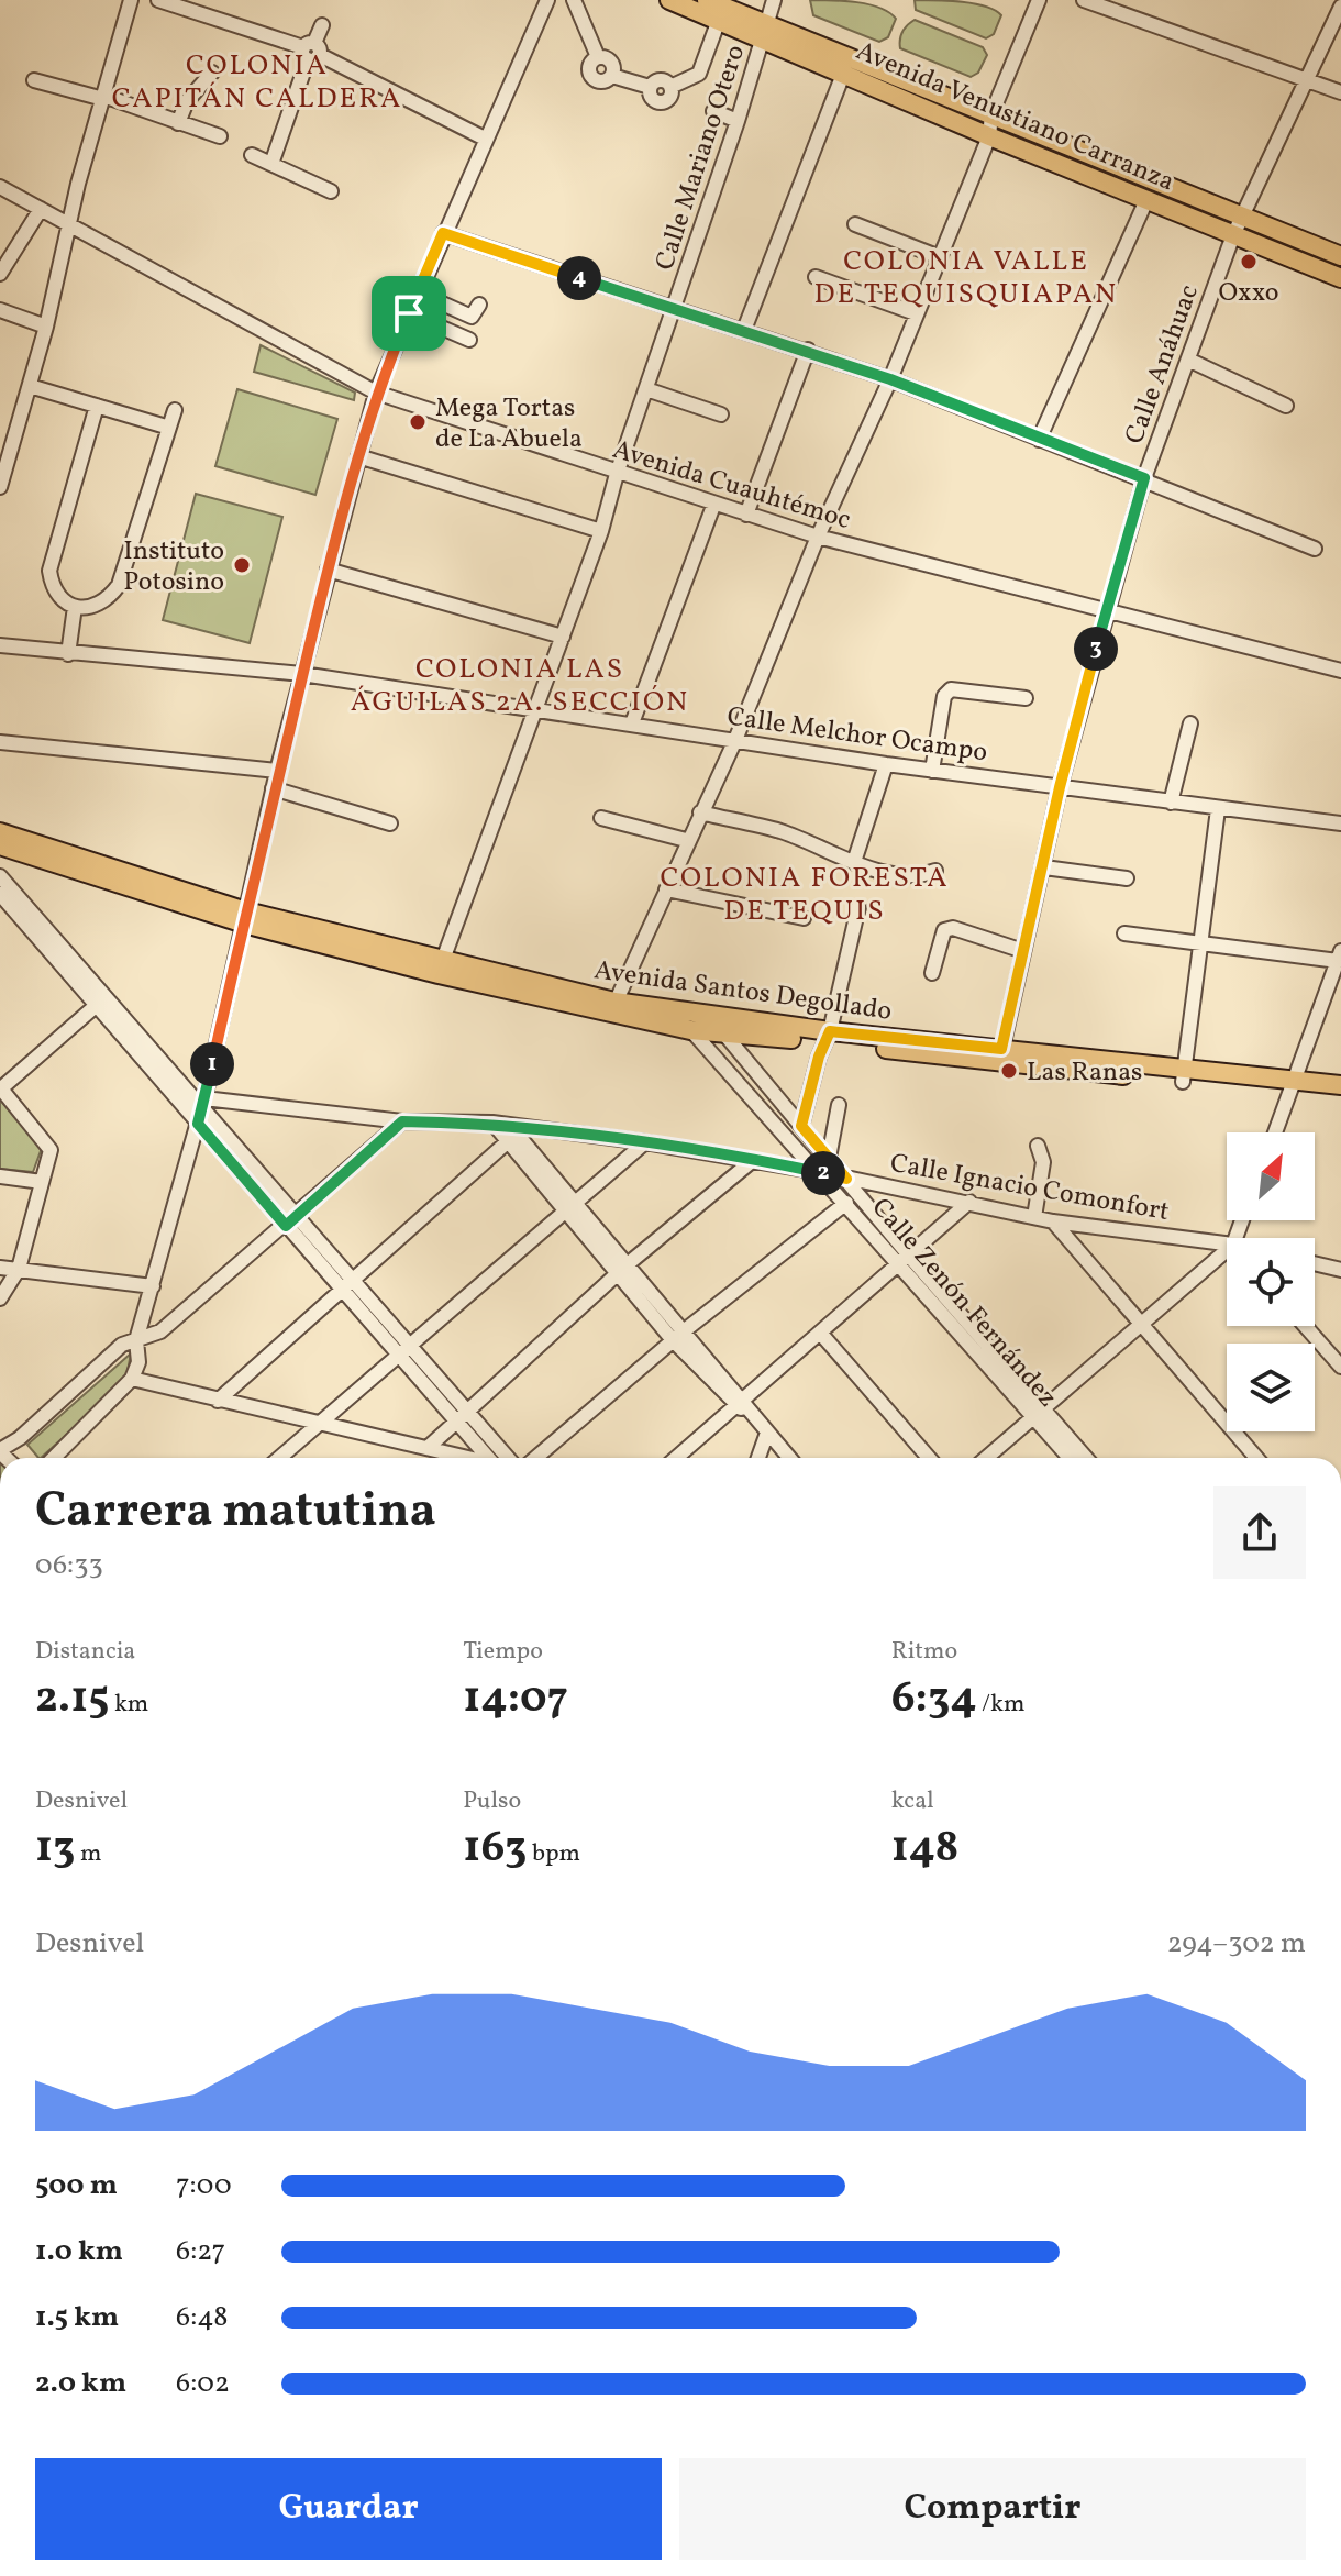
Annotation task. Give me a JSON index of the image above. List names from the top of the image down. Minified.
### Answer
{"streets":{"main road":["Avenida Venustiano Carranza","Avenida Santos Degollado"],"street":["Calle Mariano Otero","Calle Anáhuac","Avenida Cuauhtémoc","Calle Melchor Ocampo","Calle Ignacio Comonfort","Calle Zenón Fernández"]},"crossings":[["Avenida Venustiano Carranza","Calle Mariano Otero"],["Avenida Venustiano Carranza","Calle Anáhuac"],["Calle Mariano Otero","Avenida Cuauhtémoc"],["Calle Mariano Otero","Calle Melchor Ocampo"],["Calle Mariano Otero","Avenida Santos Degollado"],["Calle Anáhuac","Avenida Cuauhtémoc"],["Calle Anáhuac","Calle Melchor Ocampo"],["Calle Anáhuac","Avenida Santos Degollado"],["Avenida Santos Degollado","Calle Zenón Fernández"],["Calle Ignacio Comonfort","Calle Zenón Fernández"]],"districts":["COLONIA CAPITÁN CALDERA","COLONIA VALLE DE TEQUISQUIAPAN","COLONIA LAS ÁGUILAS 2A. SECCIÓN","COLONIA FORESTA DE TEQUIS"],"places":["Oxxo","Mega Tortas de La Abuela","Instituto Potosino","Las Ranas"],"north":"top right","page":{"pins":["4","3","1","2"],"heading":["Carrera matutina","06:33"],"stats":[["Distancia","2.15 km"],["Tiempo","14:07"],["Ritmo","6:34 /km"],["Desnivel","13 m"],["Pulso","163 bpm"],["kcal","148"]],"chart":["Desnivel","294–302 m"],"list":[{"name":"500 m","note":"7:00"},{"name":"1.0 km","note":"6:27"},{"name":"1.5 km","note":"6:48"},{"name":"2.0 km","note":"6:02"}],"buttons":["Guardar","Compartir"]}}
